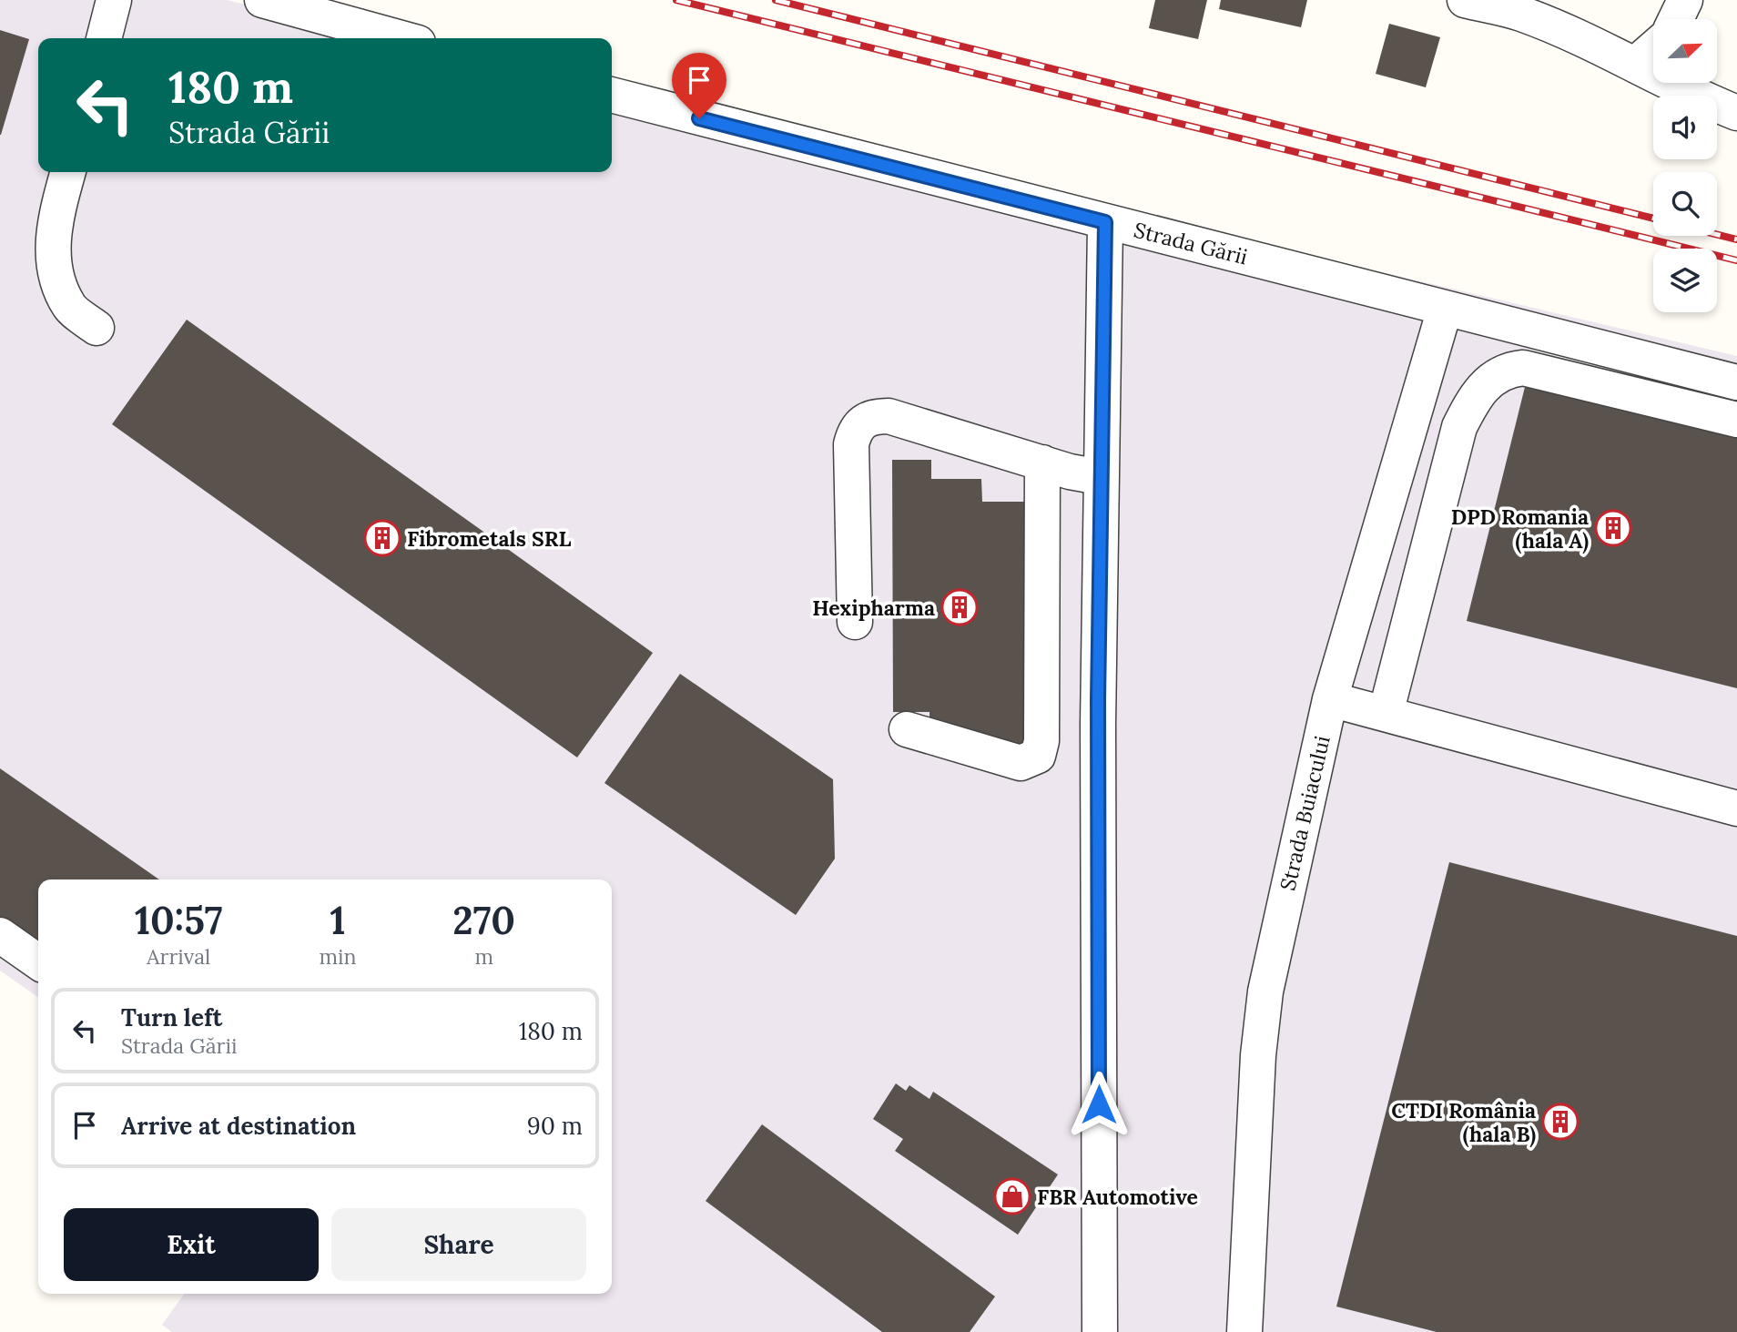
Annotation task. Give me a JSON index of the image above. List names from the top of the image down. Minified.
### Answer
{"streets":{"street":["Strada Gării","Strada Buiacului"]},"crossings":[["Strada Gării","Strada Buiacului"]],"places":{"building":["DPD Romania (hala A)","Fibrometals SRL","Hexipharma","CTDI România (hala B)"],"shop":["FBR Automotive"]},"north":"top right","page":{"turn":["180 m","Strada Gării"],"eta":["10:57","Arrival","1","min","270","m"],"list":[{"name":"Turn left","note":"Strada Gării","value":"180 m"},{"name":"Arrive at destination","value":"90 m"}],"buttons":["Exit","Share"]}}
